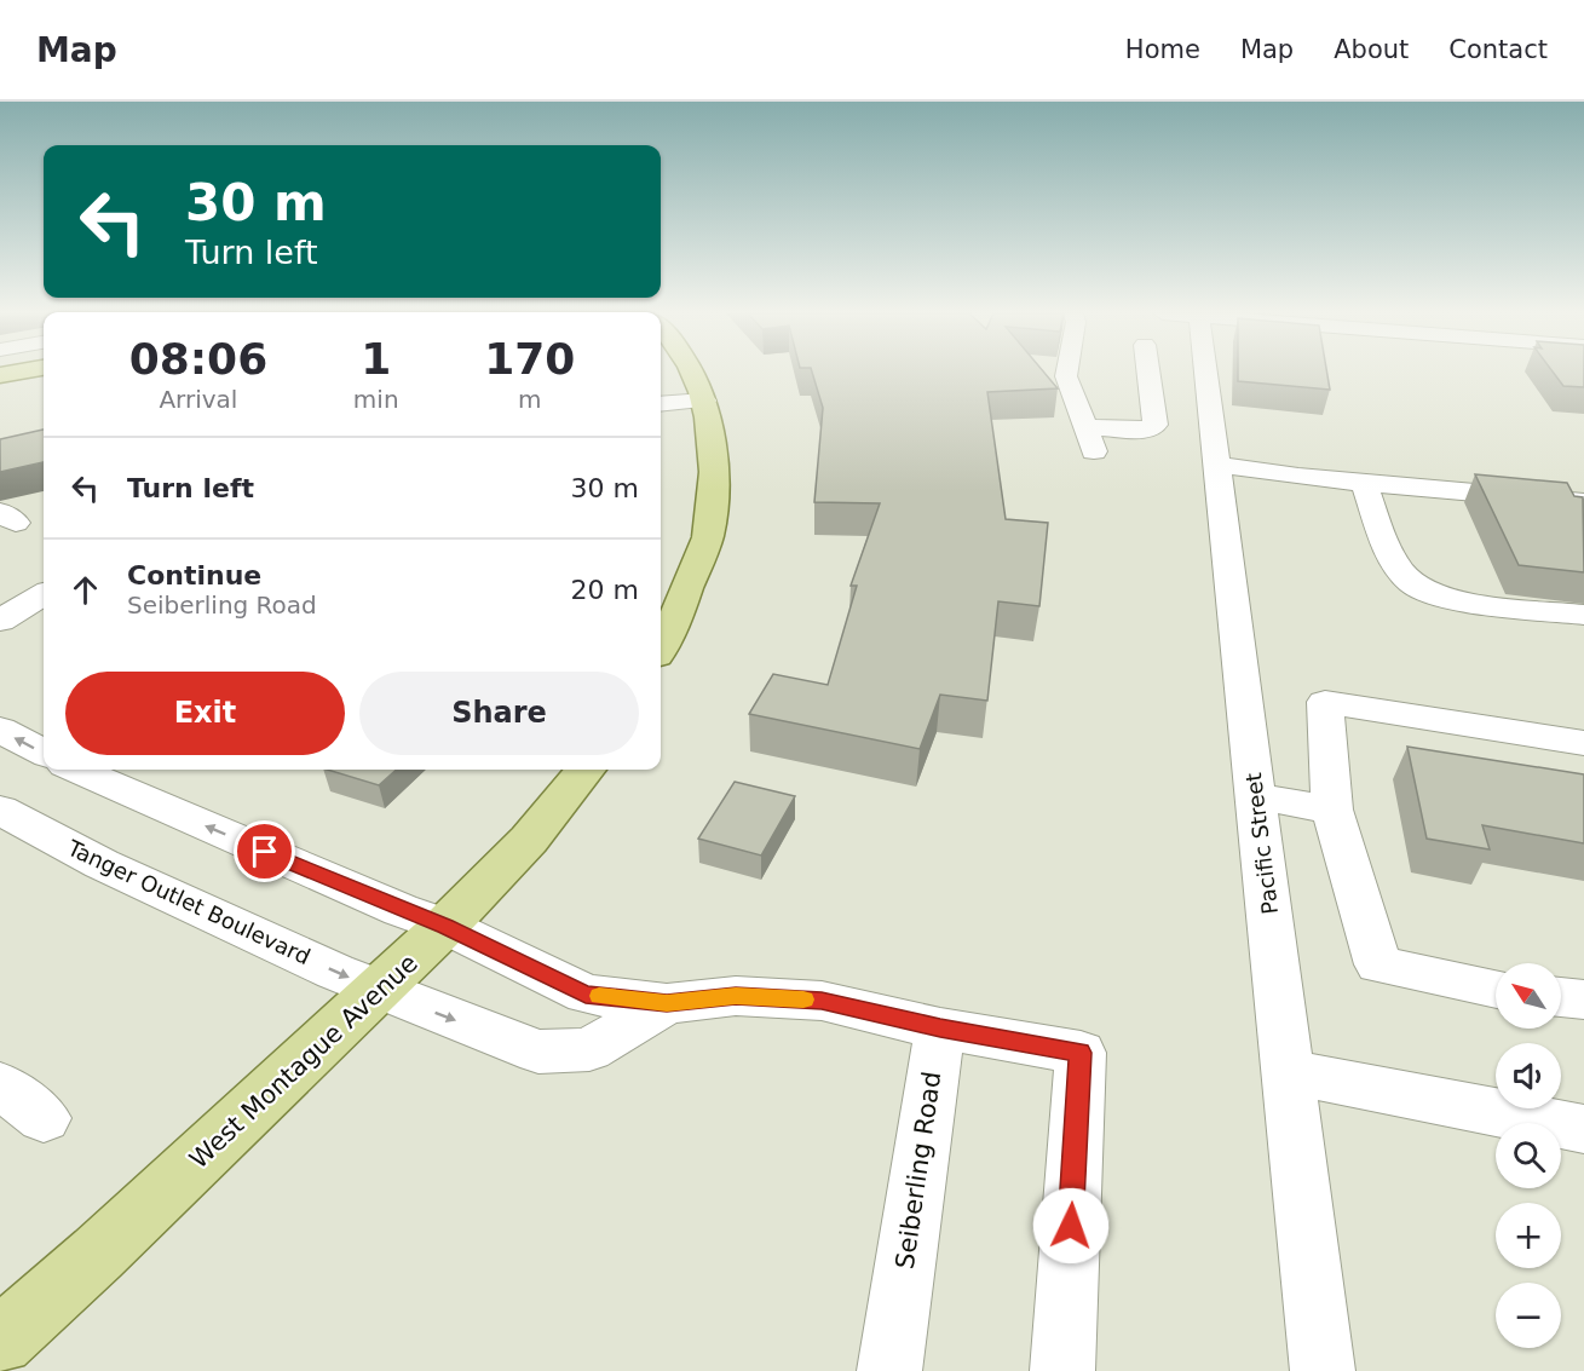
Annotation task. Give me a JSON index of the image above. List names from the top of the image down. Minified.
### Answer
{"streets":{"main road":["West Montague Avenue"],"street":["Pacific Street","Tanger Outlet Boulevard","Seiberling Road"]},"crossings":[["Tanger Outlet Boulevard","West Montague Avenue"]],"north":"top left","page":{"header":"Map","nav":["Home","Map","About","Contact"],"turn":["30 m","Turn left"],"eta":["08:06","Arrival","1","min","170","m"],"list":[{"name":"Turn left","value":"30 m"},{"name":"Continue","note":"Seiberling Road","value":"20 m"}],"buttons":["Exit","Share"],"map_buttons":["+","−"]}}
